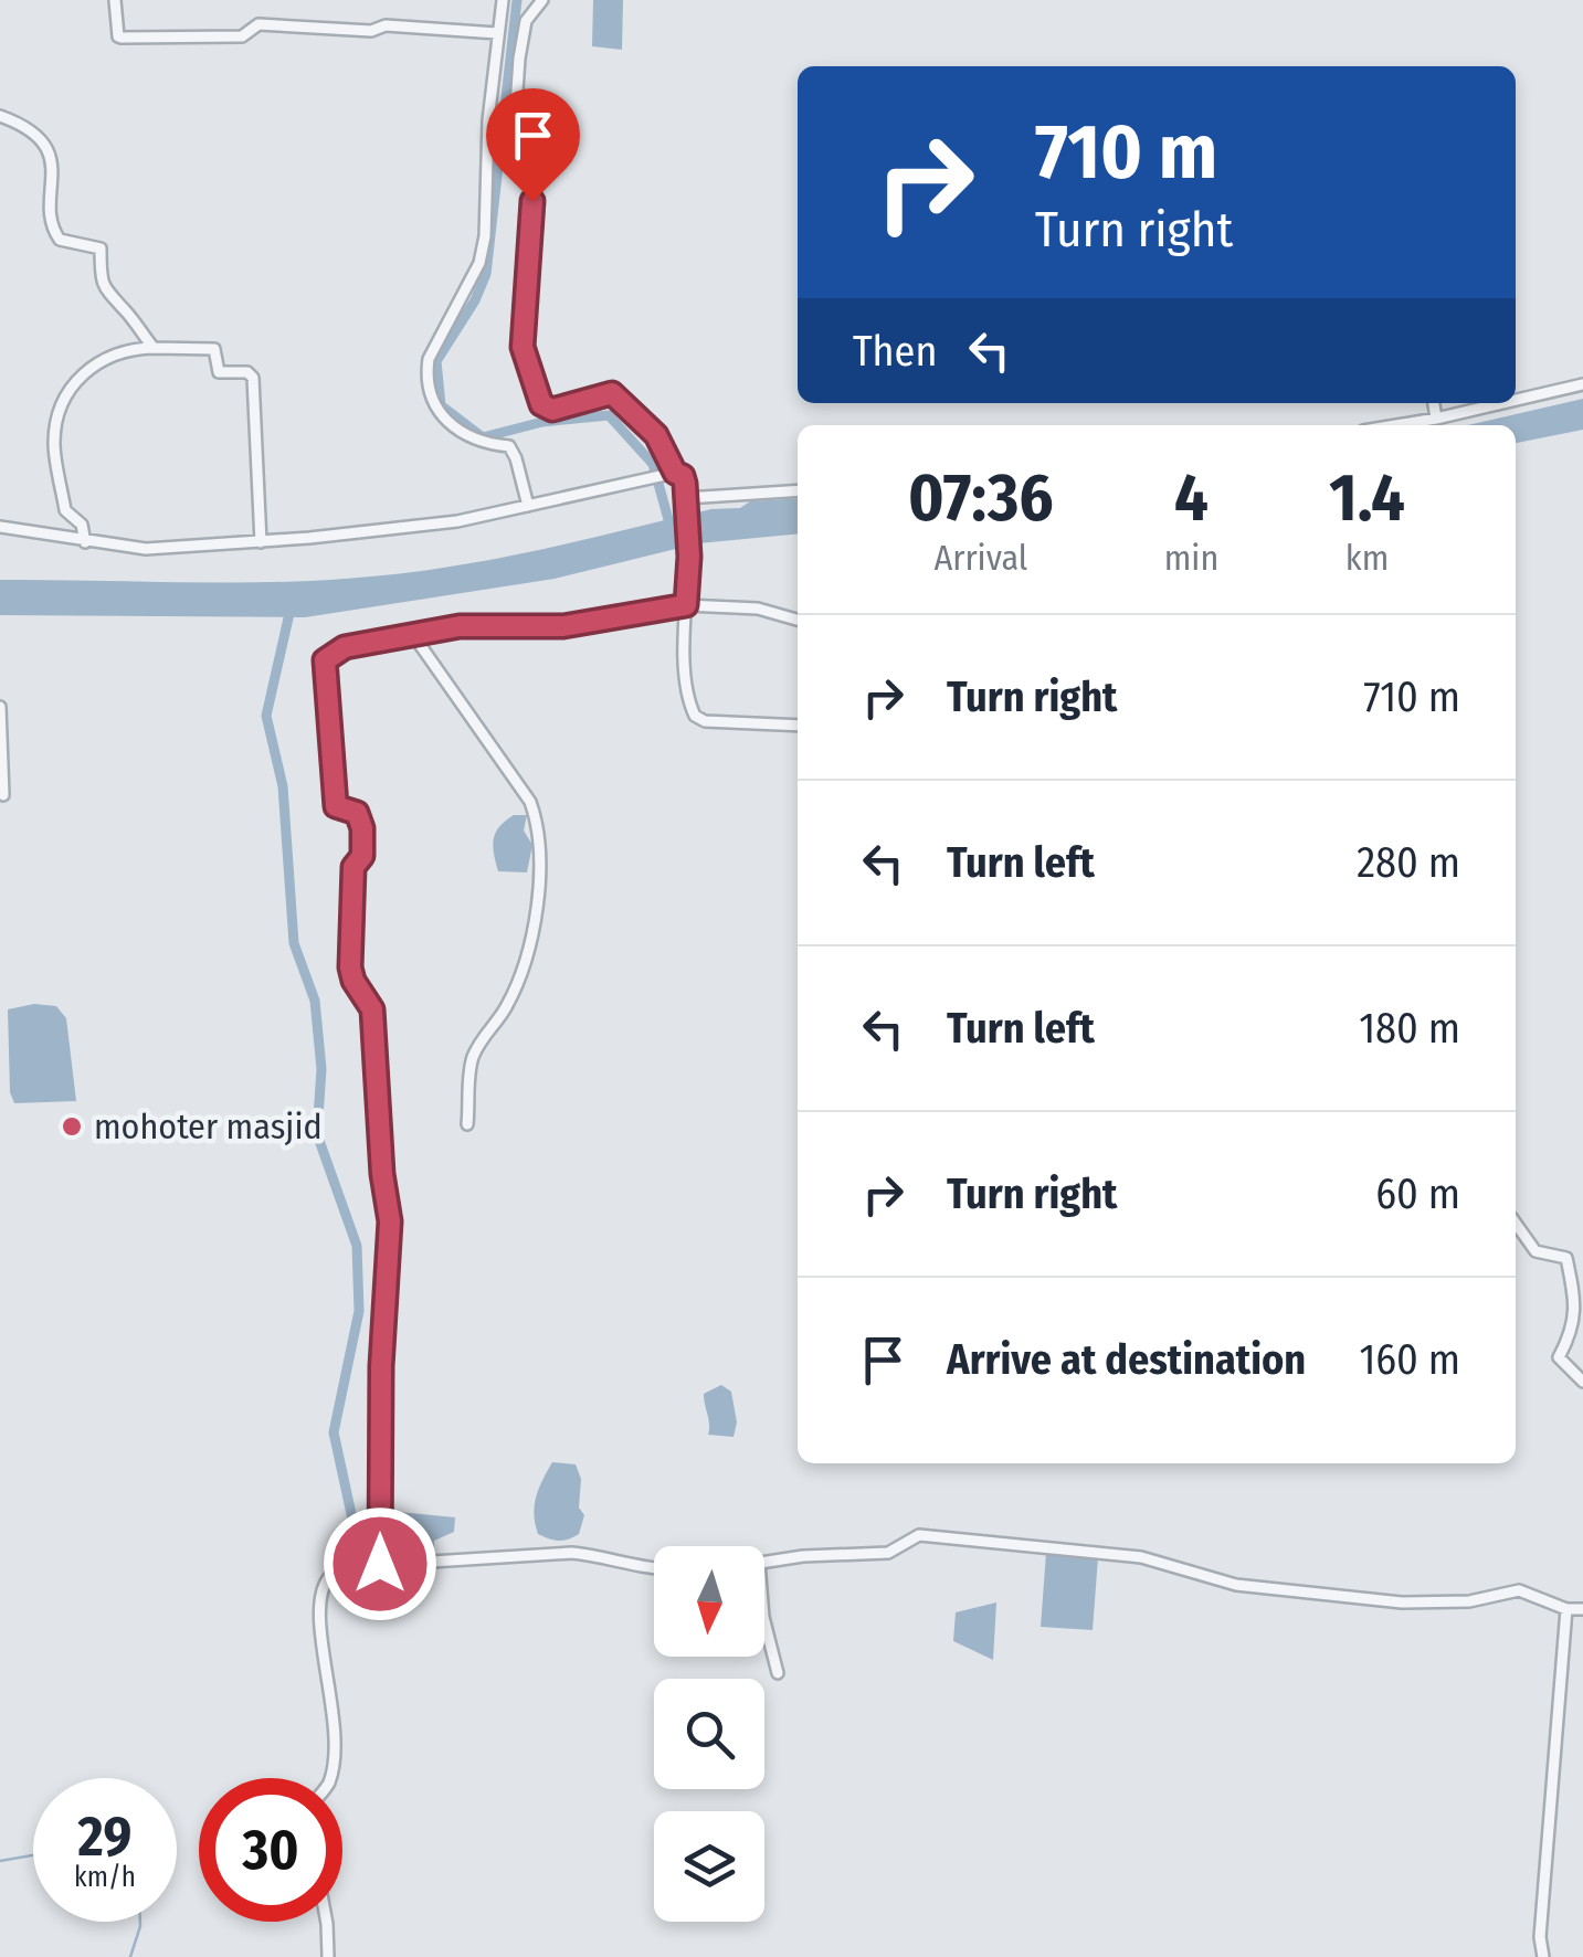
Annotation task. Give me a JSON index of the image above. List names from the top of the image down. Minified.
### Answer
{"places":["mohoter masjid"],"north":"bottom","page":{"turn":["710 m","Turn right"],"then":"Then","eta":["07:36","Arrival","4","min","1.4","km"],"list":[{"name":"Turn right","value":"710 m"},{"name":"Turn left","value":"280 m"},{"name":"Turn left","value":"180 m"},{"name":"Turn right","value":"60 m"},{"name":"Arrive at destination","value":"160 m"}],"speed":"29 km/h","limit":"30"}}
